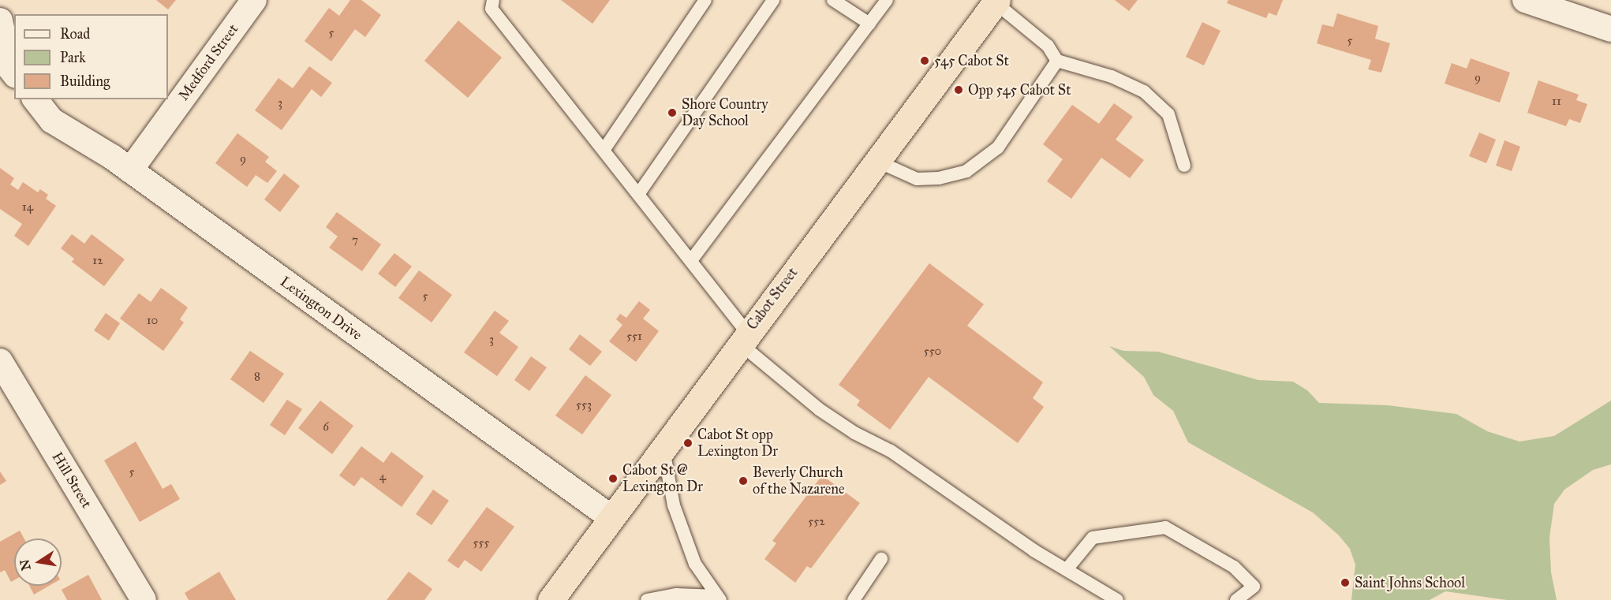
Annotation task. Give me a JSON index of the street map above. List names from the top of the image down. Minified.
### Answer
{"streets":{"highway":["Cabot Street"],"street":["Medford Street","Lexington Drive","Hill Street"]},"crossings":[["Medford Street","Lexington Drive"],["Cabot Street","Lexington Drive"]],"places":["545 Cabot St","Opp 545 Cabot St","Shore Country Day School","Cabot St opp Lexington Dr","Cabot St @ Lexington Dr","Beverly Church of the Nazarene","Saint Johns School"],"house_numbers":["5","5","9","11","3","9","14","7","12","5","10","551","3","550","8","553","6","5","4","552","555"],"legend":["Road","Park","Building"],"north":"left"}
